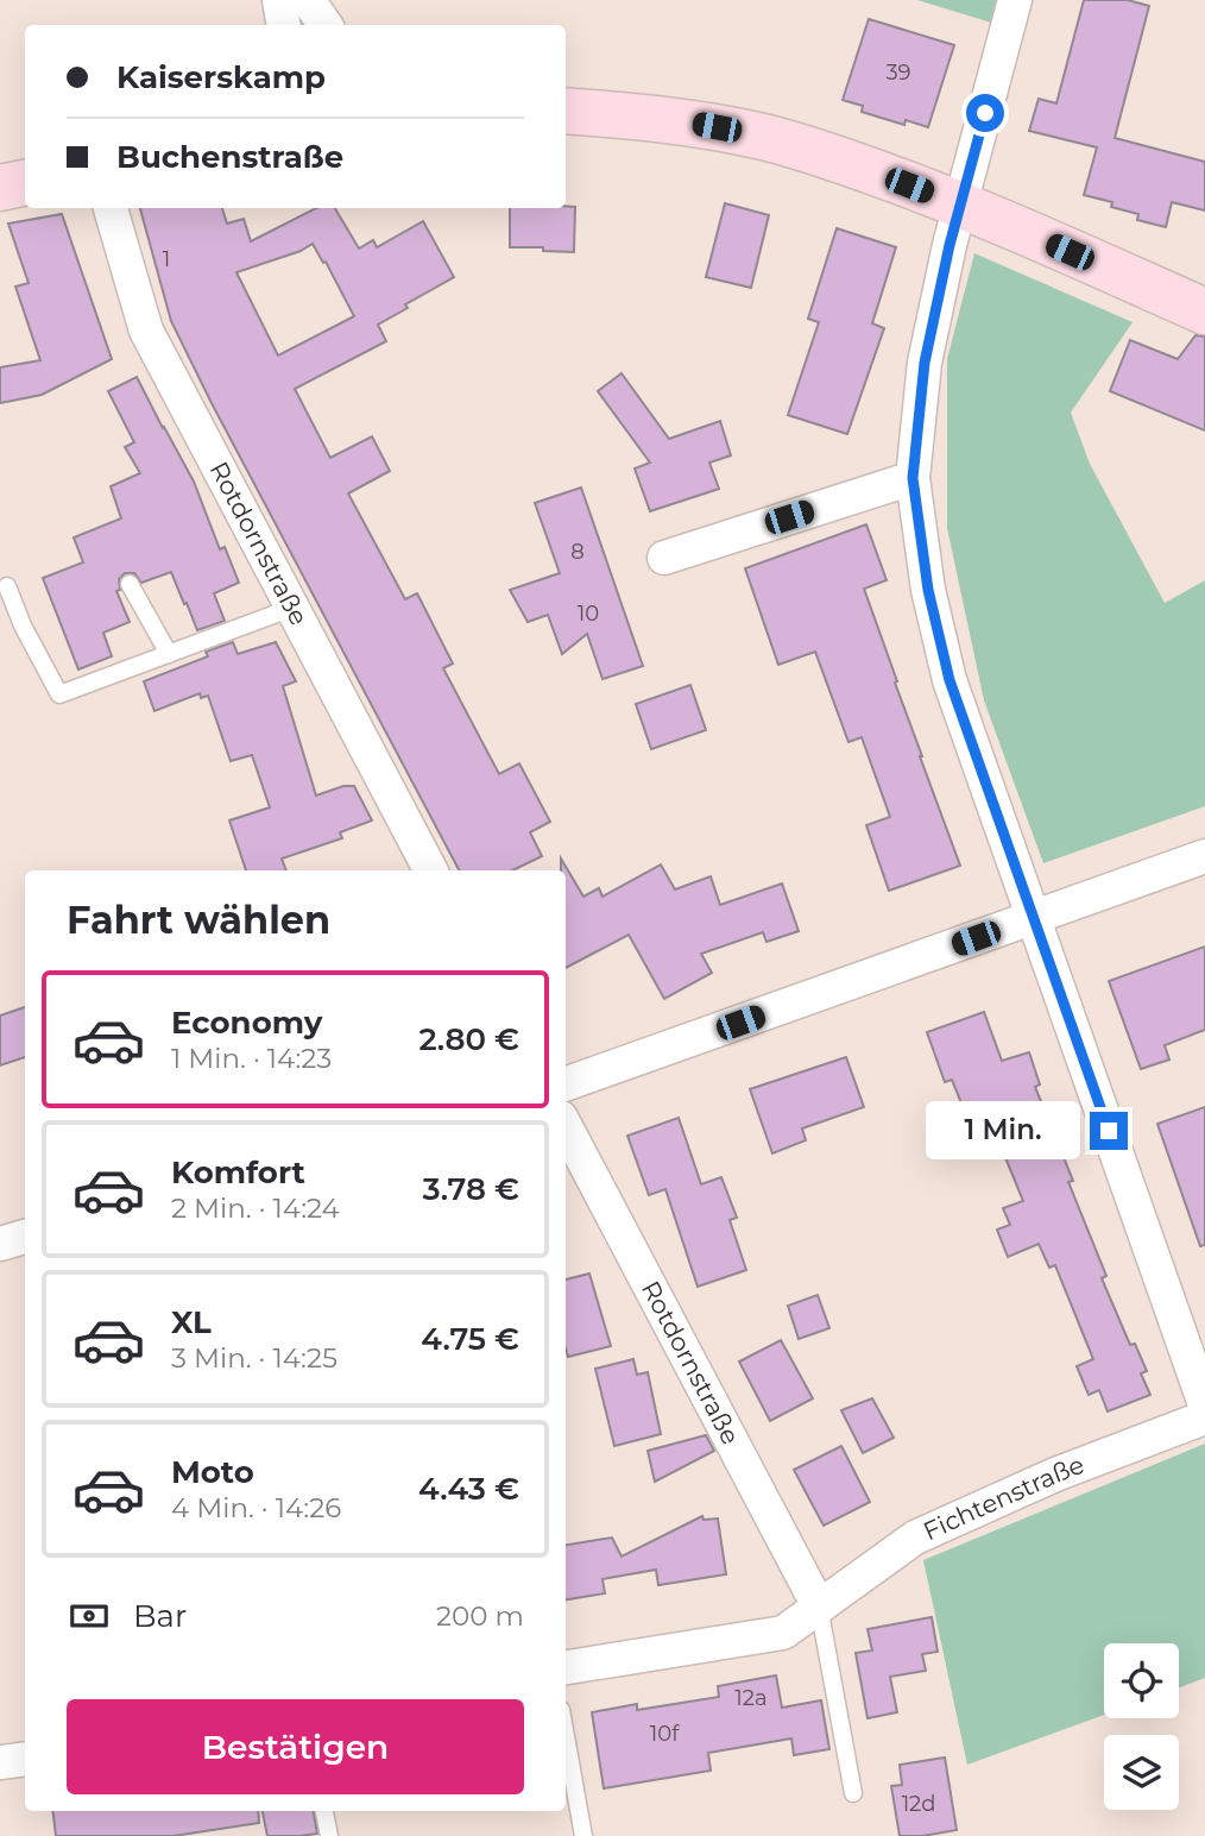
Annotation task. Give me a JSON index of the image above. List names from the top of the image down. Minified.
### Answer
{"streets":{"street":["Rotdornstraße","Fichtenstraße"]},"crossings":[["Rotdornstraße","Fichtenstraße"]],"house_numbers":["39","1","8","10","12a","10f","12d"],"page":{"banner":["Kaiserskamp","Buchenstraße"],"heading":"Fahrt wählen","list":[{"name":"Economy","note":"1 Min. · 14:23","value":"2.80 €"},{"name":"Komfort","note":"2 Min. · 14:24","value":"3.78 €"},{"name":"XL","note":"3 Min. · 14:25","value":"4.75 €"},{"name":"Moto","note":"4 Min. · 14:26","value":"4.43 €"}],"bubble":"1 Min.","pay":["Bar","200 m"],"buttons":"Bestätigen"}}
